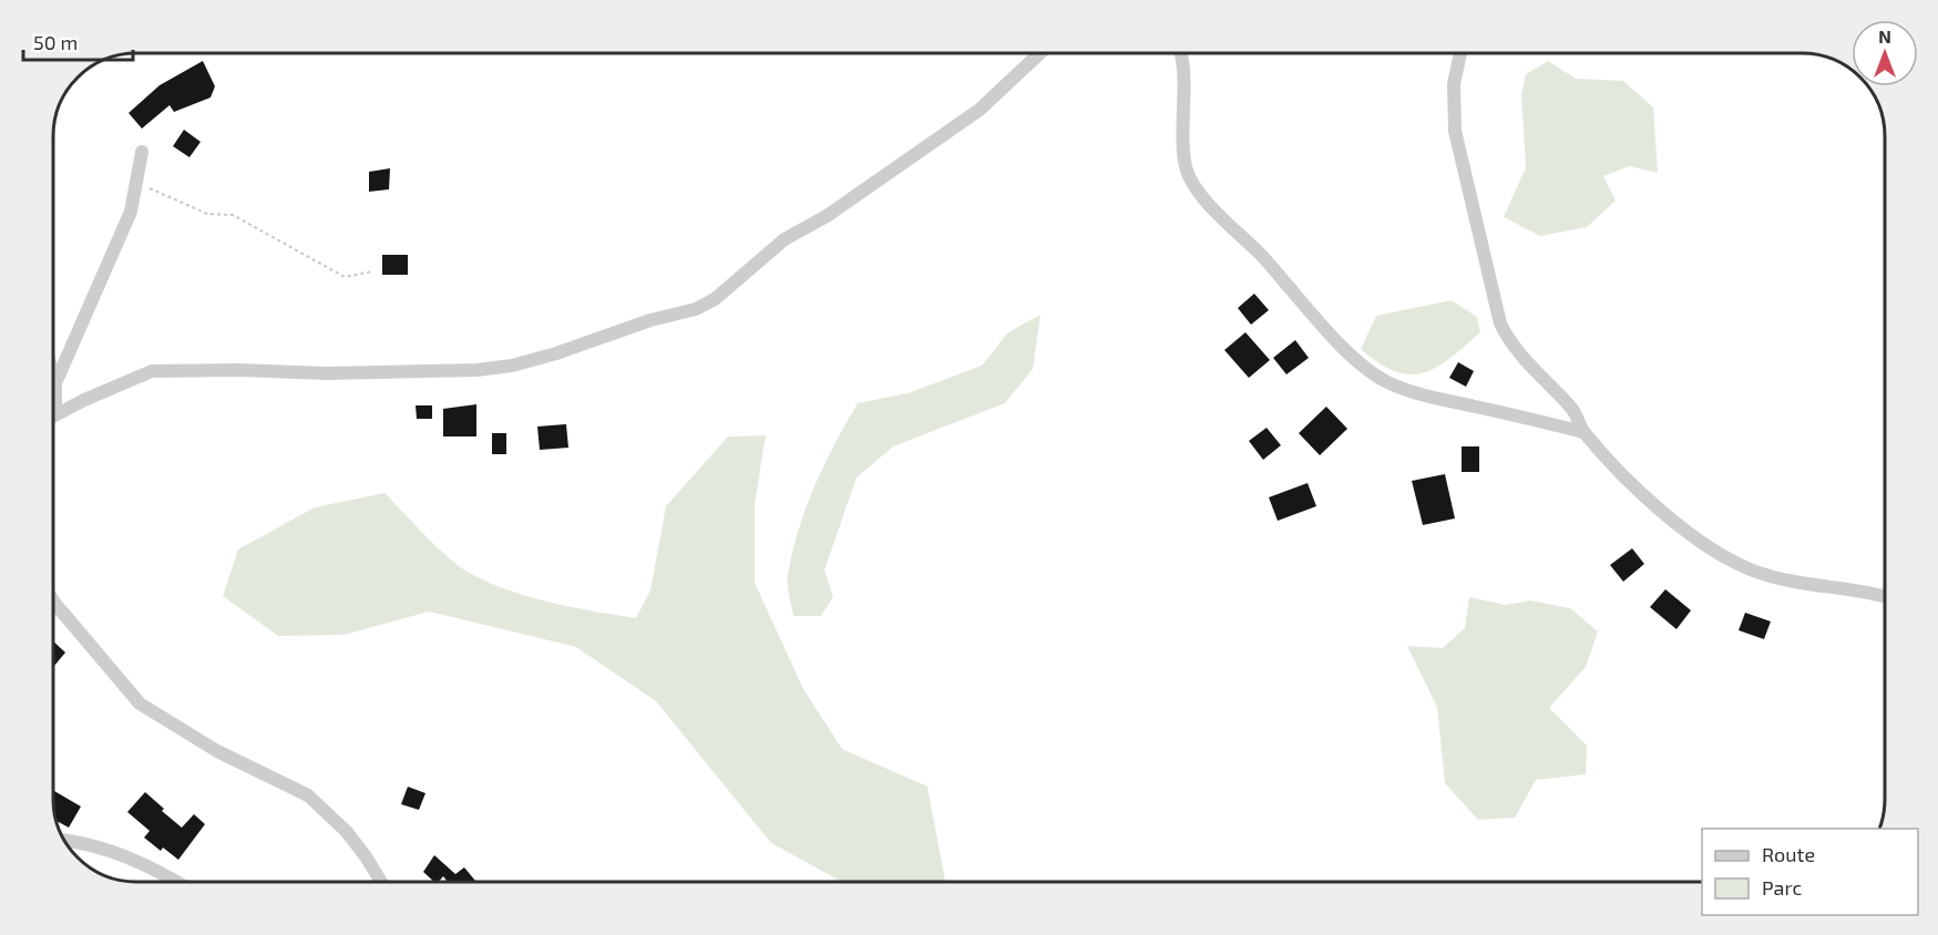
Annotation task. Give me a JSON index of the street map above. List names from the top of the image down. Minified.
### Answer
{"legend":["Route","Parc"],"scale_bar":"50 m","north":"top"}
